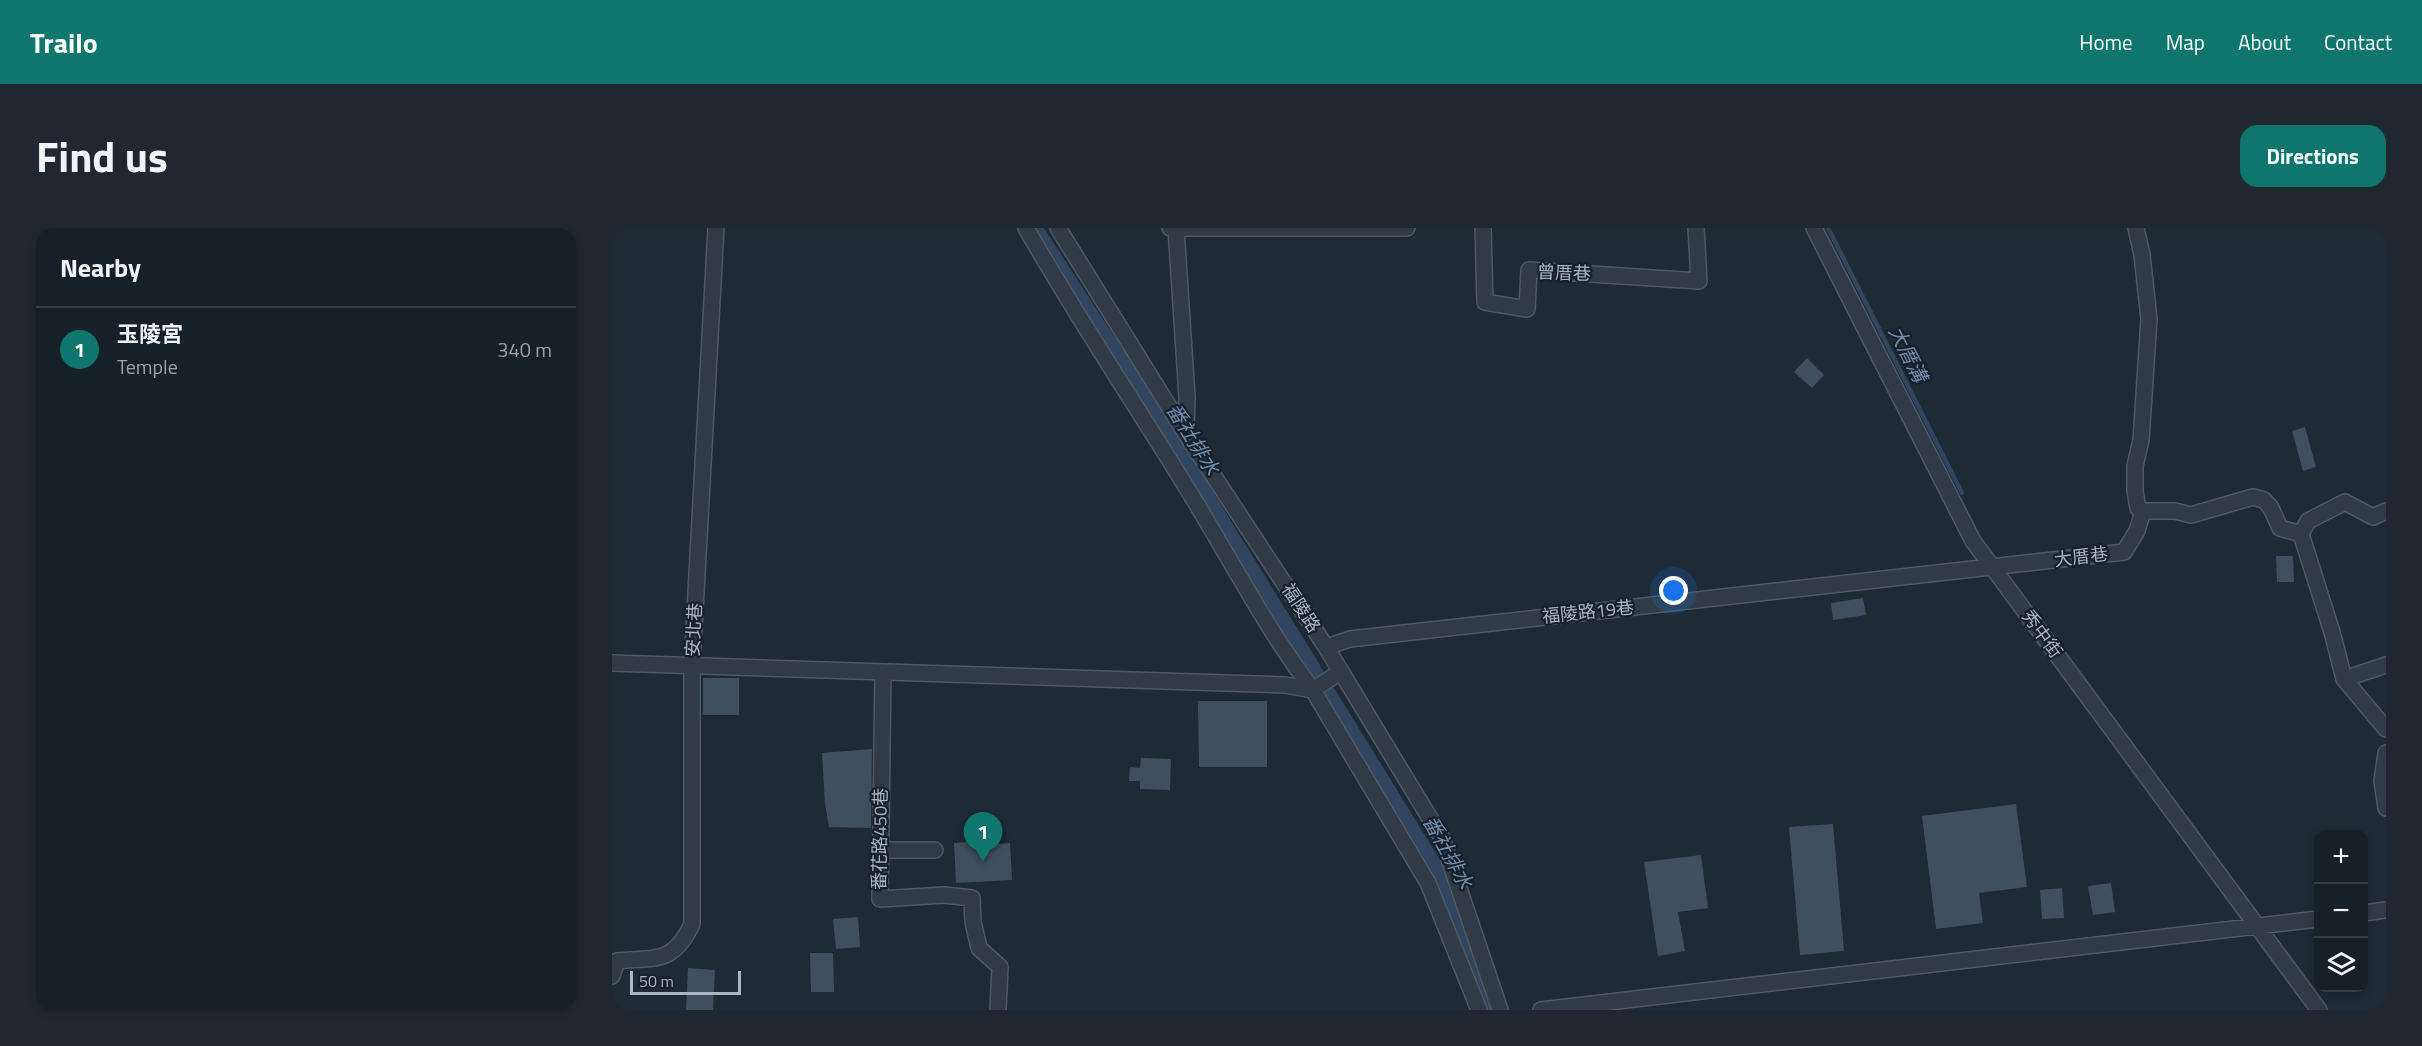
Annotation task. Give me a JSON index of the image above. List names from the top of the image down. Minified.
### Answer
{"streets":{"street":["曾厝巷","大厝巷","福陵路","福陵路19巷","安北巷","秀中街","番花路450巷"]},"crossings":[["大厝巷","福陵路19巷"],["大厝巷","秀中街"],["福陵路","福陵路19巷"],["福陵路19巷","秀中街"]],"water":["大厝溝","番社排水"],"scale_bar":"50 m","page":{"header":"Trailo","nav":["Home","Map","About","Contact"],"title":"Find us","buttons":"Directions","heading":"Nearby","list":[{"mark":"1","name":"玉陵宮","note":"Temple","value":"340 m"}],"pins":"1","map_buttons":["+","−"],"scale":"50 m"}}
